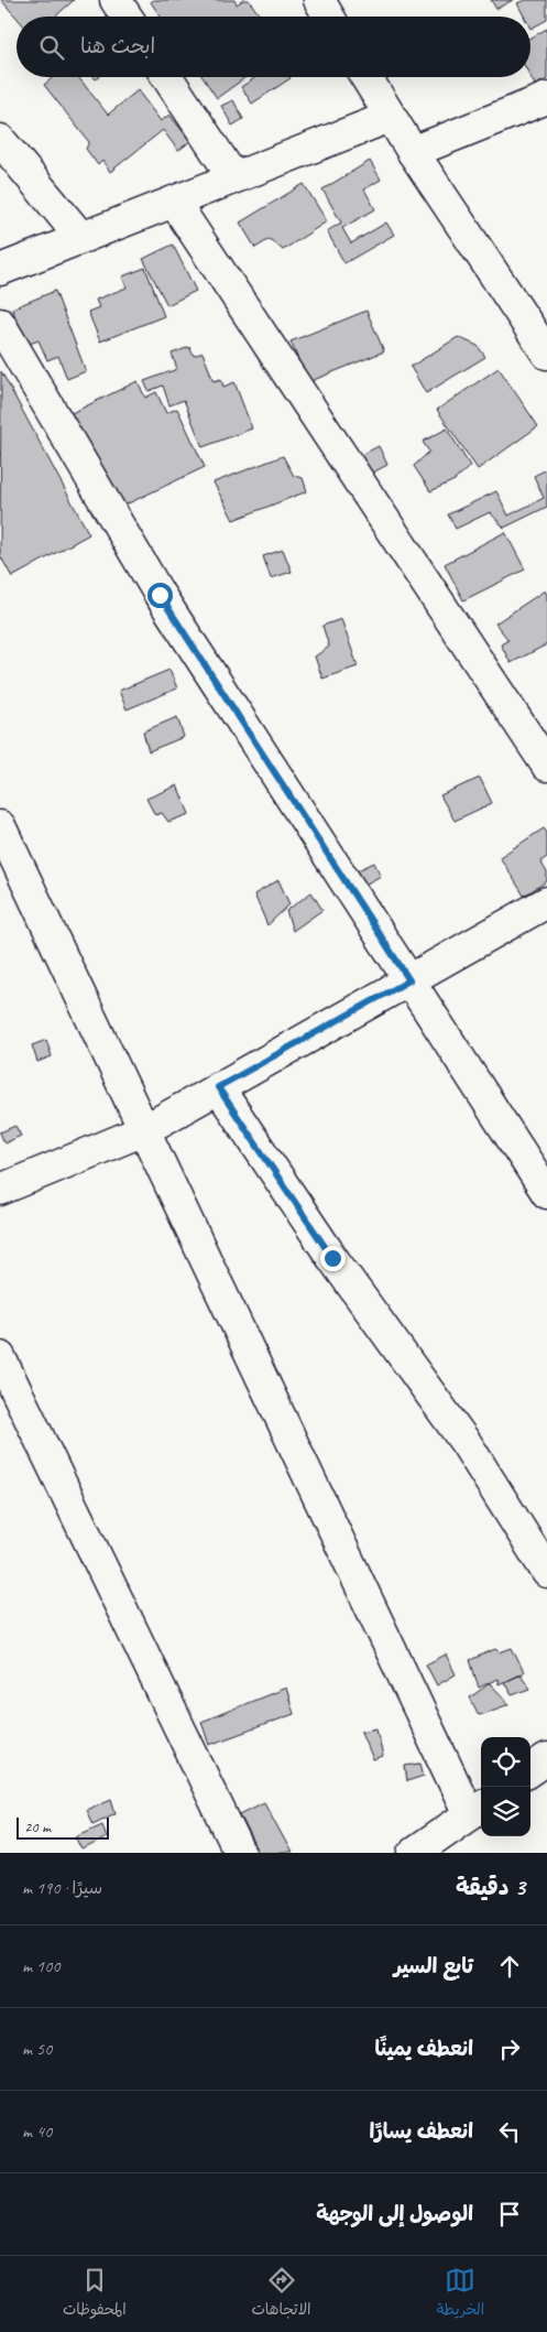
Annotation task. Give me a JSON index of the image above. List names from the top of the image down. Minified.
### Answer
{"scale_bar":"20 m","page":{"search":"ابحث هنا","scale":"20 m","heading":["3 دقيقة","سيرًا · 190 m"],"list":[["تابع السير","100 m"],["انعطف يمينًا","50 m"],["انعطف يسارًا","40 m"],"الوصول إلى الوجهة"],"nav":["الخريطة","الاتجاهات","المحفوظات"]}}
